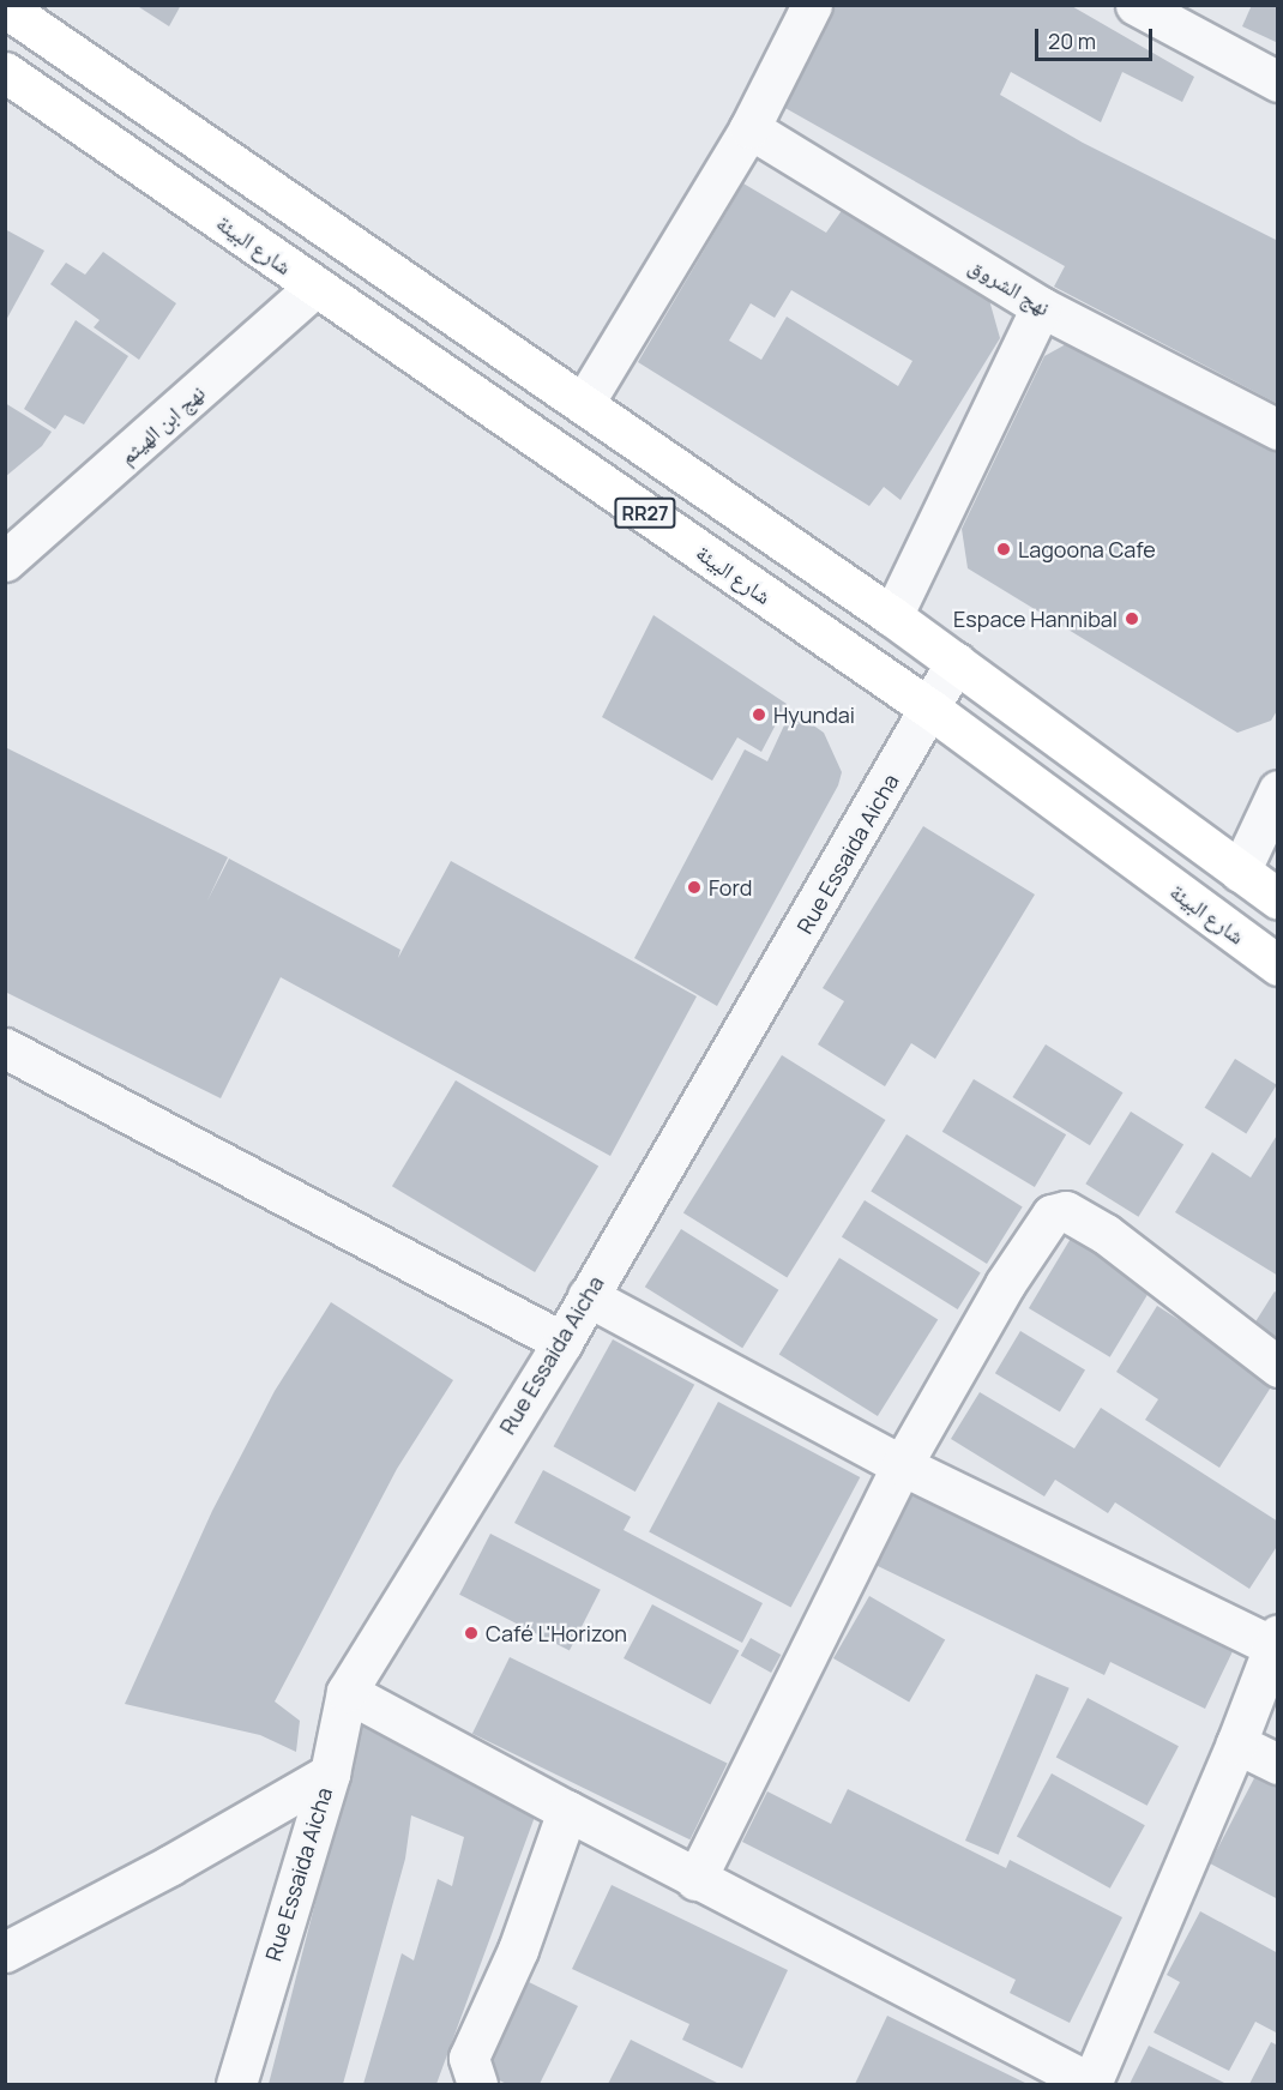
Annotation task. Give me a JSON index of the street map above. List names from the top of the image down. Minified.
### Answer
{"streets":{"main road":["شارع البيئة","RR27"],"street":["نهج الشروق","نهج ابن الهيثم","Rue Essaida Aicha"]},"crossings":[["شارع البيئة","نهج ابن الهيثم"],["شارع البيئة","Rue Essaida Aicha"],["RR27","Rue Essaida Aicha"]],"places":["Lagoona Cafe","Espace Hannibal","Hyundai","Ford","Café L'Horizon"],"scale_bar":"20 m"}
